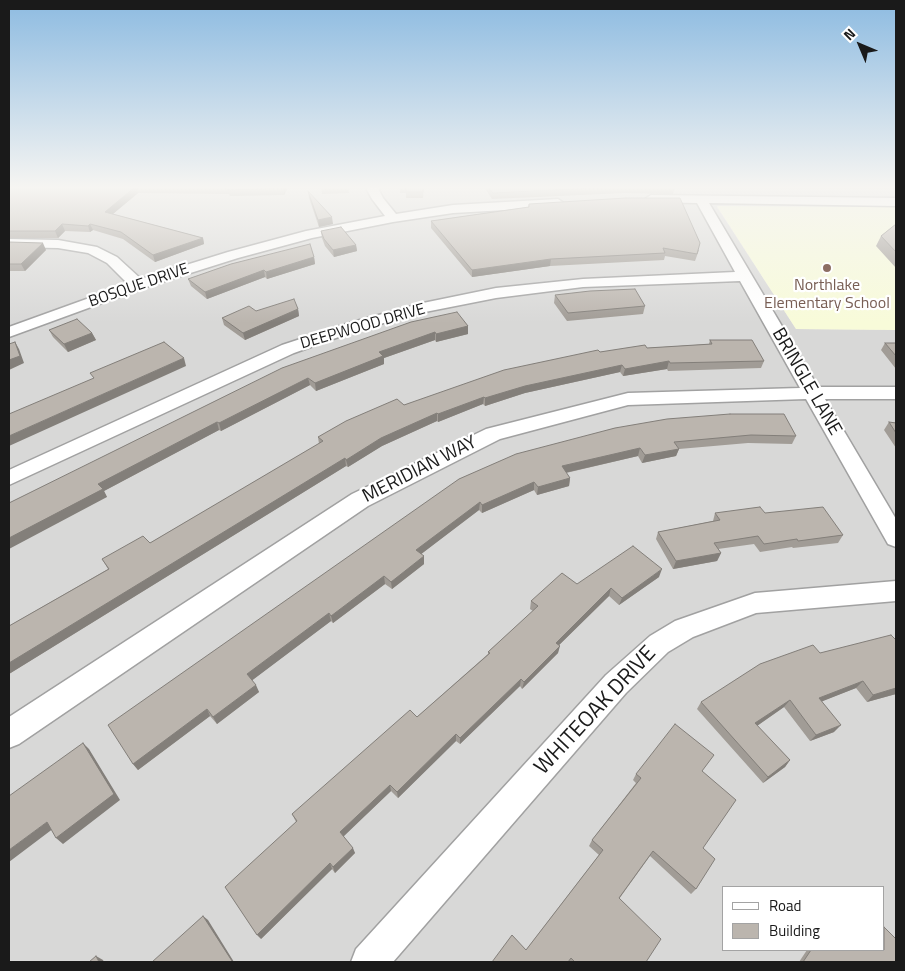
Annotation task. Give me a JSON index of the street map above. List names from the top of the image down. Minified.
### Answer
{"streets":{"street":["BOSQUE DRIVE","DEEPWOOD DRIVE","BRINGLE LANE","MERIDIAN WAY","WHITEOAK DRIVE"]},"crossings":[["DEEPWOOD DRIVE","BRINGLE LANE"],["BRINGLE LANE","MERIDIAN WAY"]],"places":["Northlake Elementary School"],"legend":["Road","Building"],"north":"top left"}
